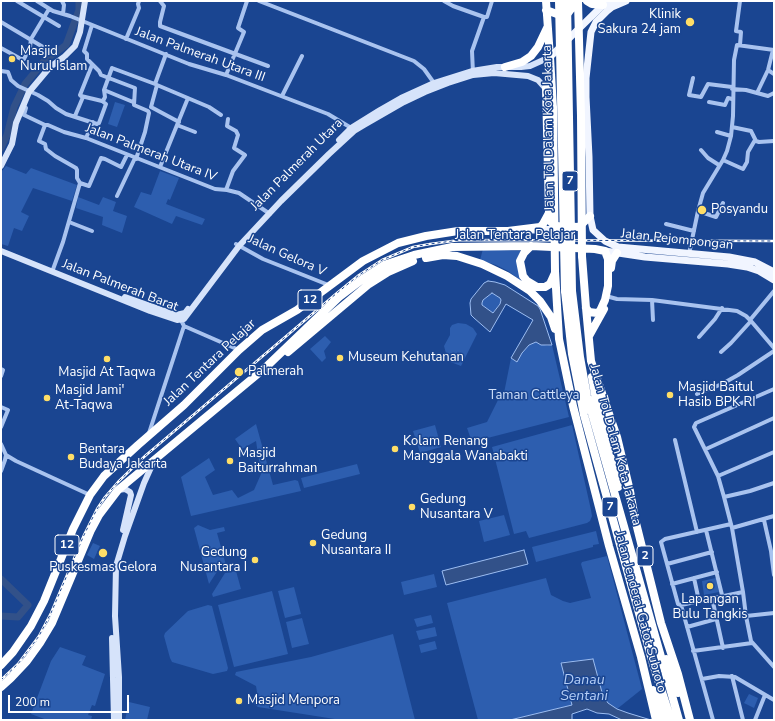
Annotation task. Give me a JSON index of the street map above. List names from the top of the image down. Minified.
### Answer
{"streets":{"highway":["Jalan Tol Dalam Kota Jakarta","7","Jalan Tentara Pelajar","12","2","Jalan Jenderal Gatot Subroto"],"main road":["Jalan Palmerah Utara","Jalan Pejompongan","Jalan Palmerah Barat"],"street":["Jalan Palmerah Utara III","Jalan Palmerah Utara IV","Jalan Gelora V"]},"crossings":[["Jalan Palmerah Utara III","Jalan Palmerah Utara"],["Jalan Palmerah Utara IV","Jalan Palmerah Utara"],["Jalan Palmerah Utara","Jalan Gelora V"],["Jalan Palmerah Utara","Jalan Palmerah Barat"],["Jalan Palmerah Utara","2"],["Jalan Palmerah Utara","Jalan Jenderal Gatot Subroto"],["Jalan Tentara Pelajar","Jalan Pejompongan"],["Jalan Tentara Pelajar","Jalan Gelora V"],["2","Jalan Jenderal Gatot Subroto"]],"water":["Danau Sentani"],"parks":["Taman Cattleya"],"places":["Klinik Sakura 24 jam","Masjid Nurul Islam","Posyandu","Museum Kehutanan","Masjid At Taqwa","Palmerah","Masjid Baitul Hasib BPK RI","Masjid Jami' At-Taqwa","Kolam Renang Manggala Wanabakti","Bentara Budaya Jakarta","Masjid Baiturrahman","Gedung Nusantara V","Gedung Nusantara II","Puskesmas Gelora","Gedung Nusantara I","Lapangan Bulu Tangkis","Masjid Menpora"],"scale_bar":"200 m"}
